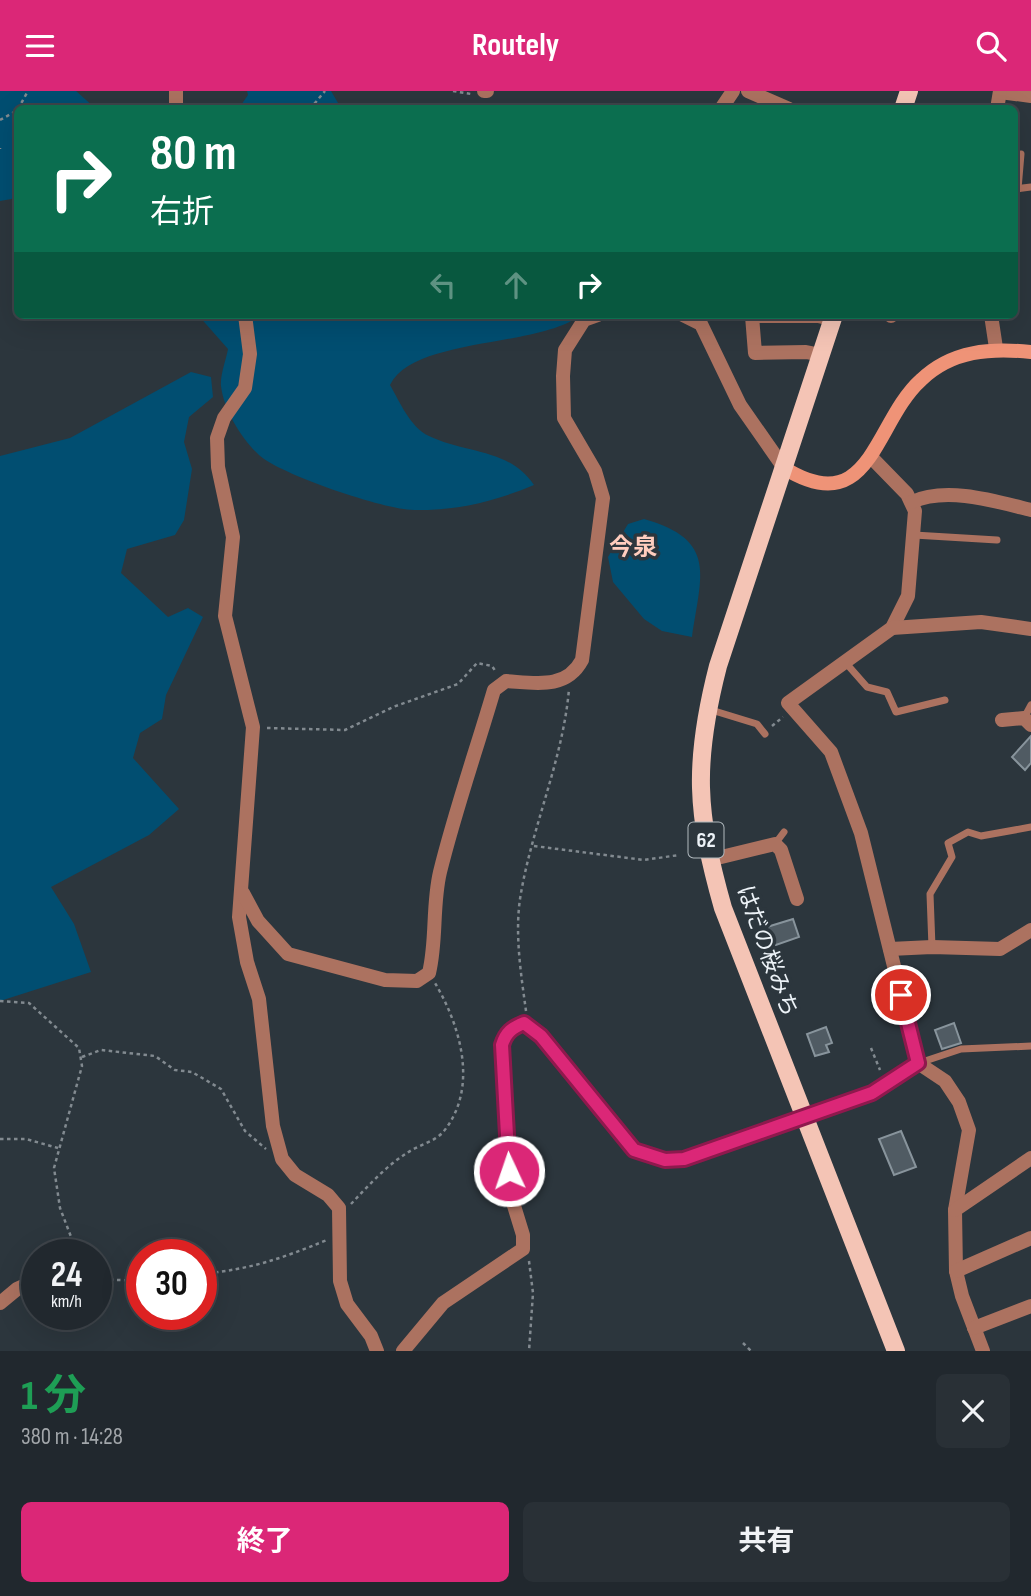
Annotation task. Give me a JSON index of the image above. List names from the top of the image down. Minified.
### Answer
{"streets":{"main road":["62","はだの桜みち"]},"districts":["今泉"],"page":{"header":"Routely","turn":["80 m","右折"],"speed":"24 km/h","limit":"30","heading":["1 分","380 m · 14:28"],"buttons":["終了","共有"]}}
